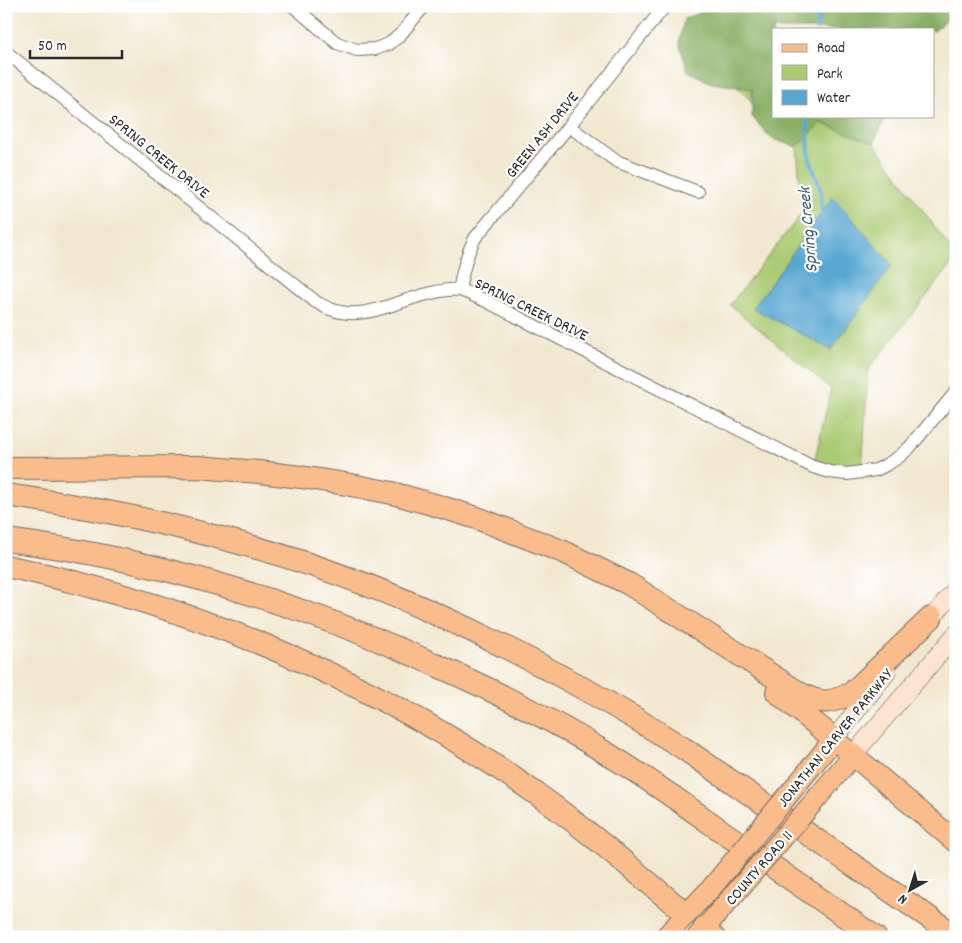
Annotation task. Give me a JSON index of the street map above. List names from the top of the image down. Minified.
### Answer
{"streets":{"main road":["JONATHAN CARVER PARKWAY","COUNTY ROAD 11"],"street":["GREEN ASH DRIVE","SPRING CREEK DRIVE"]},"crossings":[["GREEN ASH DRIVE","SPRING CREEK DRIVE"],["JONATHAN CARVER PARKWAY","COUNTY ROAD 11"]],"water":["Spring Creek"],"legend":["Road","Park","Water"],"scale_bar":"50 m","north":"bottom left"}
